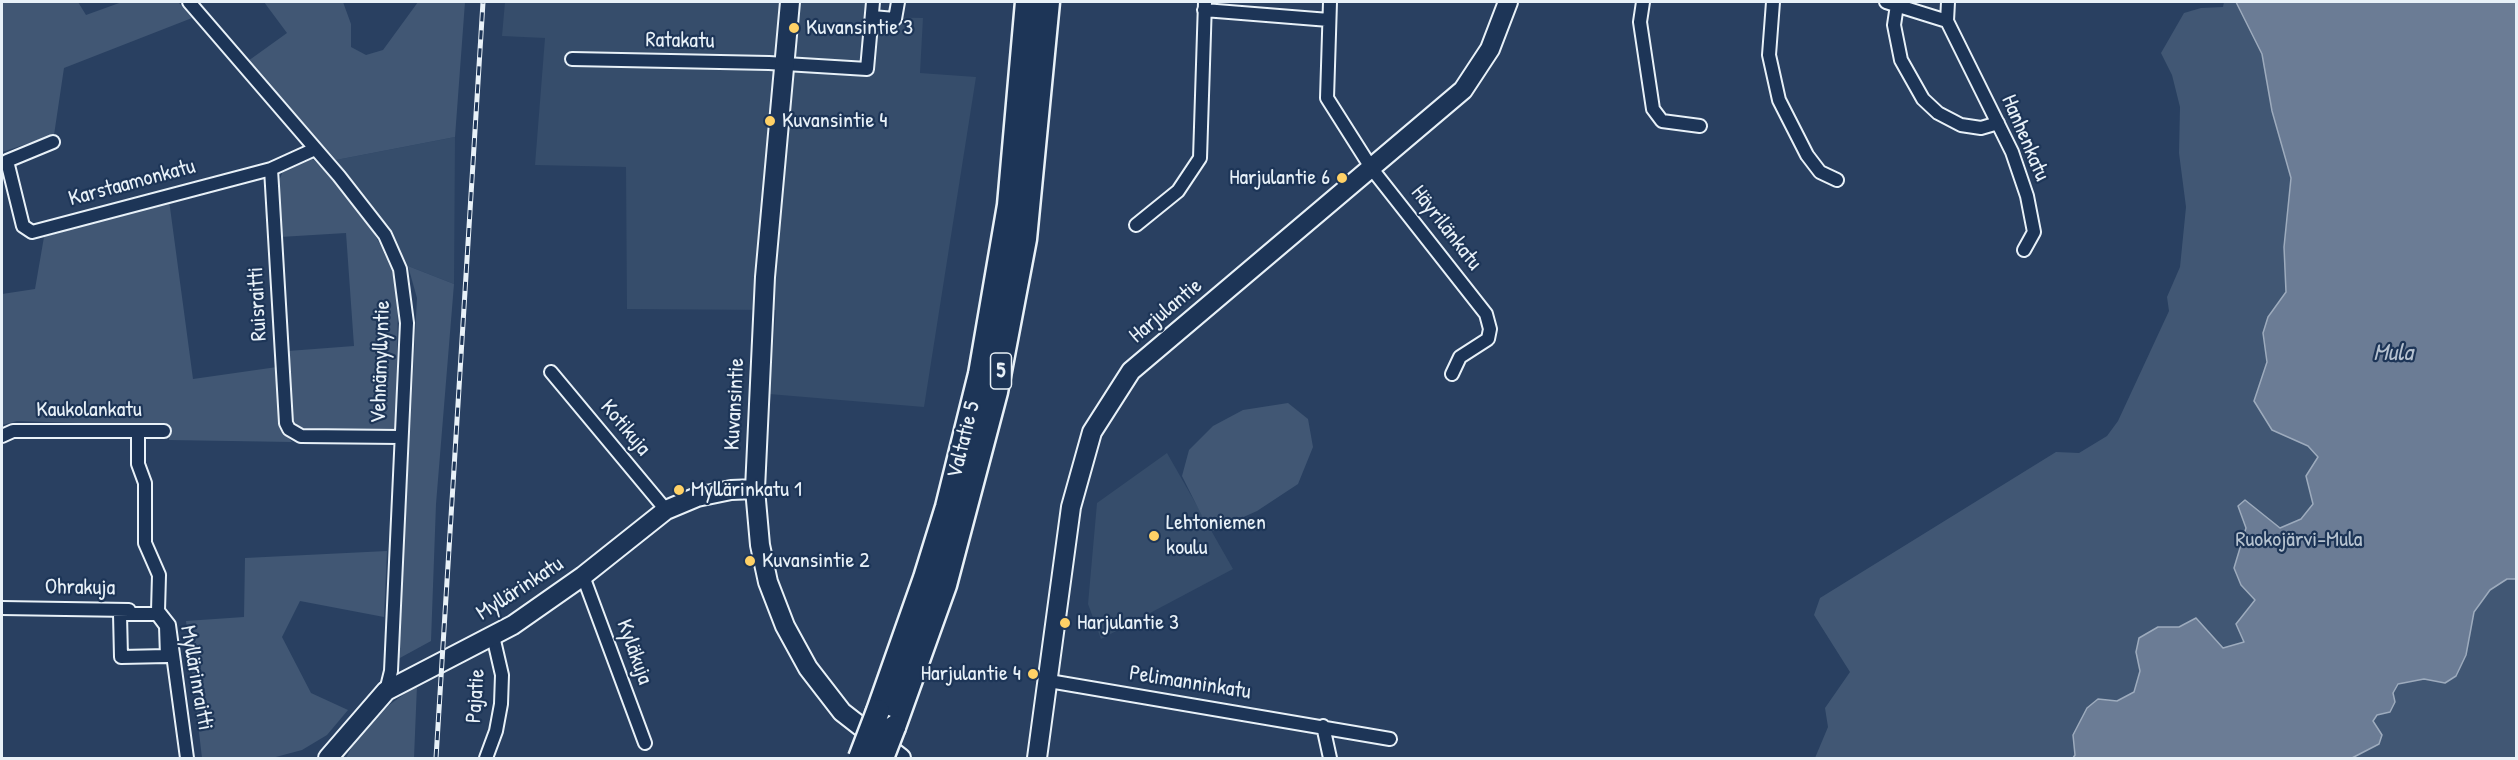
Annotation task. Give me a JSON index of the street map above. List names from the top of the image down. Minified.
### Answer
{"streets":{"highway":["5","Valtatie 5"],"street":["Ratakatu","Hanhenkatu","Karstaamonkatu","Häyrilänkatu","Ruisraitti","Harjulantie","Vehnämyllyntie","Kuvansintie","Kaukolankatu","Kotikuja","Ohrakuja","Myllärinkatu","Kyläkuja","Myllärinraitti","Pelimanninkatu","Pajatie"]},"crossings":[["Ratakatu","Kuvansintie"],["Karstaamonkatu","Ruisraitti"],["Karstaamonkatu","Vehnämyllyntie"],["Häyrilänkatu","Harjulantie"],["Ruisraitti","Vehnämyllyntie"],["Harjulantie","Pelimanninkatu"],["Vehnämyllyntie","Myllärinkatu"],["Kuvansintie","Myllärinkatu"],["Kaukolankatu","Myllärinraitti"],["Kotikuja","Myllärinkatu"],["Ohrakuja","Myllärinraitti"],["Myllärinkatu","Kyläkuja"],["Myllärinkatu","Pajatie"]],"water":["Mula"],"parks":["Ruokojärvi-Mula"],"places":["Kuvansintie 3","Kuvansintie 4","Harjulantie 6","Myllärinkatu 1","Lehtoniemen koulu","Kuvansintie 2","Harjulantie 3","Harjulantie 4"]}
